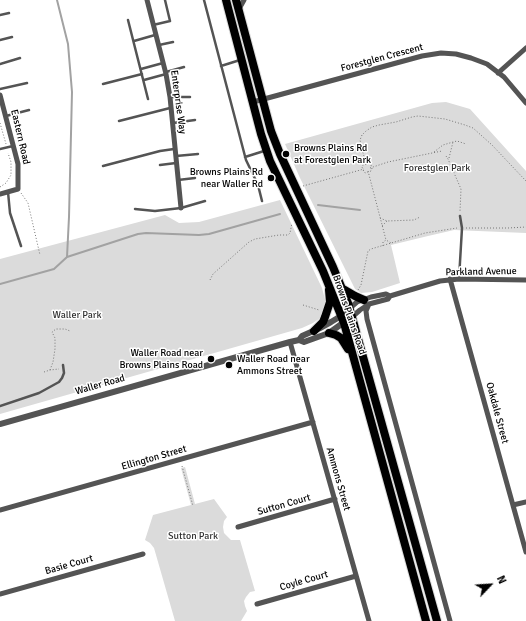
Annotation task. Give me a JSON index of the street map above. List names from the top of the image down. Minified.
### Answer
{"streets":{"main road":["Browns Plains Road"],"street":["Forestglen Crescent","Enterprise Way","Eastern Road","Parkland Avenue","Waller Road","Oakdale Street","Ellington Street","Ammons Street","Sutton Court","Basie Court","Coyle Court"]},"crossings":[["Forestglen Crescent","Browns Plains Road"],["Parkland Avenue","Browns Plains Road"],["Parkland Avenue","Waller Road"],["Parkland Avenue","Oakdale Street"],["Browns Plains Road","Waller Road"],["Waller Road","Ammons Street"],["Ellington Street","Ammons Street"],["Ammons Street","Sutton Court"],["Ammons Street","Coyle Court"]],"parks":["Forestglen Park","Waller Park","Sutton Park"],"places":["Browns Plains Rd at Forestglen Park","Browns Plains Rd near Waller Rd","Waller Road near Browns Plains Road","Waller Road near Ammons Street"],"north":"top right"}
